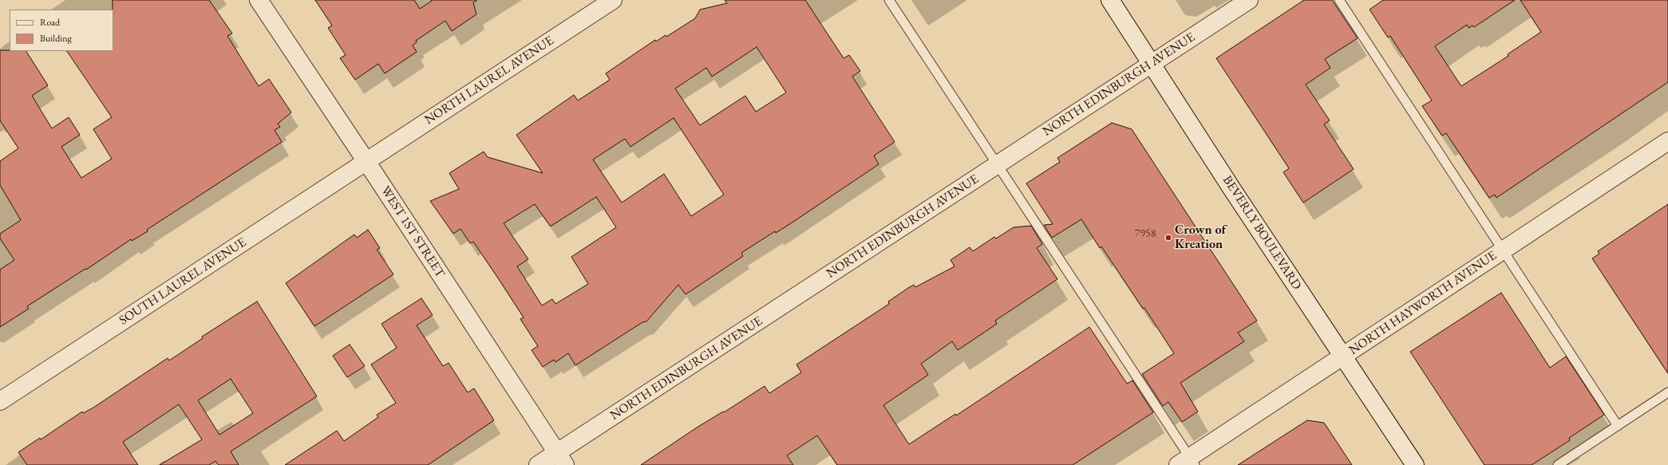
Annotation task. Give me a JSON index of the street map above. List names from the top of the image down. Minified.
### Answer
{"streets":{"street":["NORTH LAUREL AVENUE","NORTH EDINBURGH AVENUE","WEST 1ST STREET","BEVERLY BOULEVARD","SOUTH LAUREL AVENUE","NORTH HAYWORTH AVENUE"]},"crossings":[["NORTH LAUREL AVENUE","WEST 1ST STREET"],["NORTH LAUREL AVENUE","SOUTH LAUREL AVENUE"],["NORTH EDINBURGH AVENUE","WEST 1ST STREET"],["NORTH EDINBURGH AVENUE","BEVERLY BOULEVARD"],["WEST 1ST STREET","SOUTH LAUREL AVENUE"],["BEVERLY BOULEVARD","NORTH HAYWORTH AVENUE"]],"places":["Crown of Kreation"],"house_numbers":["7958"],"legend":["Road","Building"]}
